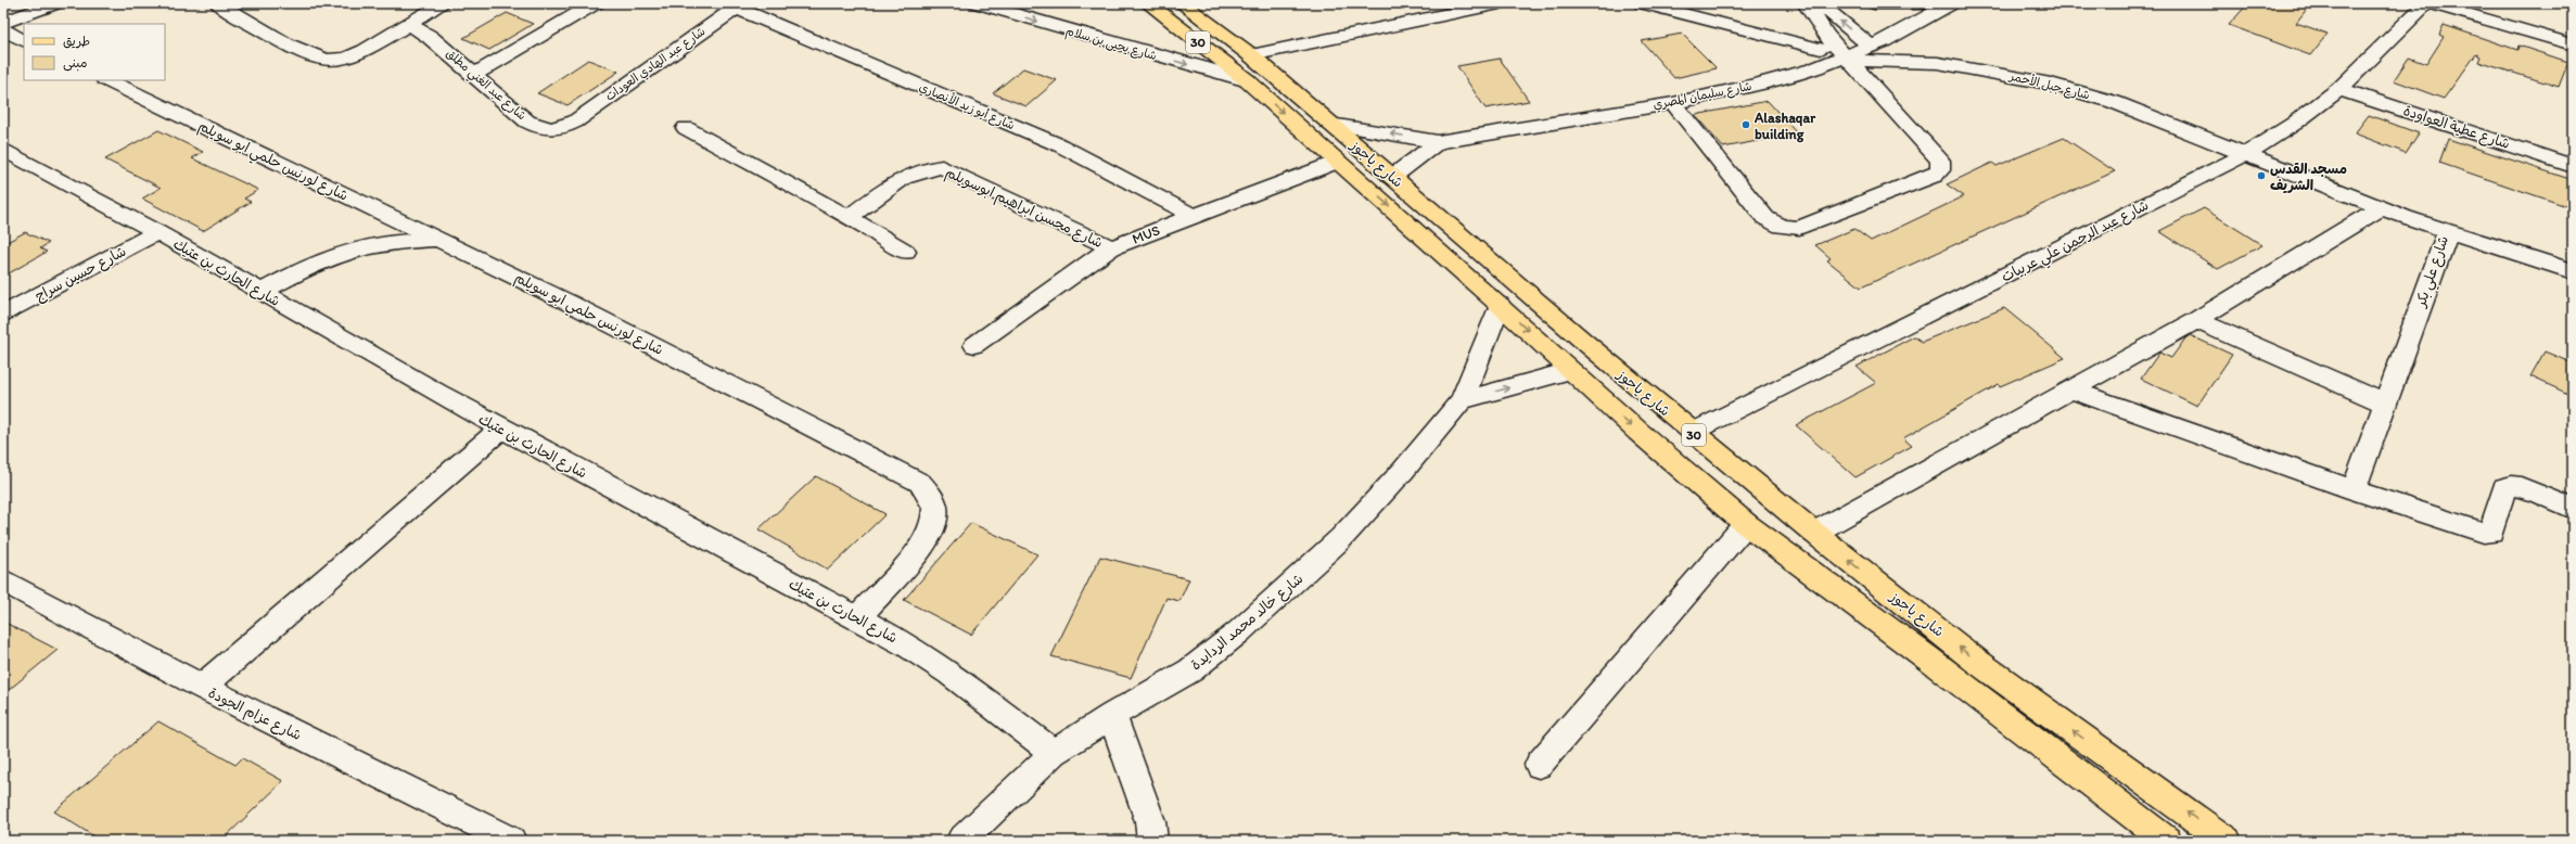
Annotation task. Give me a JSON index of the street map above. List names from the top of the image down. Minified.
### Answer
{"streets":{"main road":["30","شارع ياجوز"],"street":["شارع يحيى بن سلام","شارع عبد الهادي العودات","شارع عبد الغني مطلق","شارع جبل الأحمر","شارع سليمان المصري","شارع أبو زيد الأنصاري","شارع عطية العواودة","شارع لورنس حلمي ابو سويلم","شارع محسن ابراهيم ابوسويلم","MUS","شارع عبد الرحمن علي عربيات","شارع علي بكر","شارع الحارث بن عتيك","شارع حسين سراج","شارع خالد محمد الردايدة","شارع عزام الجودة"]},"crossings":[["شارع يحيى بن سلام","شارع ياجوز"],["شارع عبد الهادي العودات","شارع عبد الغني مطلق"],["شارع عبد الهادي العودات","شارع أبو زيد الأنصاري"],["شارع جبل الأحمر","شارع سليمان المصري"],["شارع جبل الأحمر","شارع عبد الرحمن علي عربيات"],["شارع جبل الأحمر","شارع علي بكر"],["شارع سليمان المصري","شارع ياجوز"],["شارع أبو زيد الأنصاري","MUS"],["شارع عطية العواودة","شارع عبد الرحمن علي عربيات"],["شارع لورنس حلمي ابو سويلم","شارع الحارث بن عتيك"],["شارع ياجوز","MUS"],["شارع ياجوز","شارع عبد الرحمن علي عربيات"],["شارع ياجوز","شارع خالد محمد الردايدة"],["شارع محسن ابراهيم ابوسويلم","MUS"],["شارع عبد الرحمن علي عربيات","شارع علي بكر"],["شارع الحارث بن عتيك","شارع حسين سراج"],["شارع الحارث بن عتيك","شارع خالد محمد الردايدة"]],"one_way":["شارع يحيى بن سلام"],"places":["Alashaqar building","مسجد القدس الشريف"],"legend":["طريق","مبنى"]}
